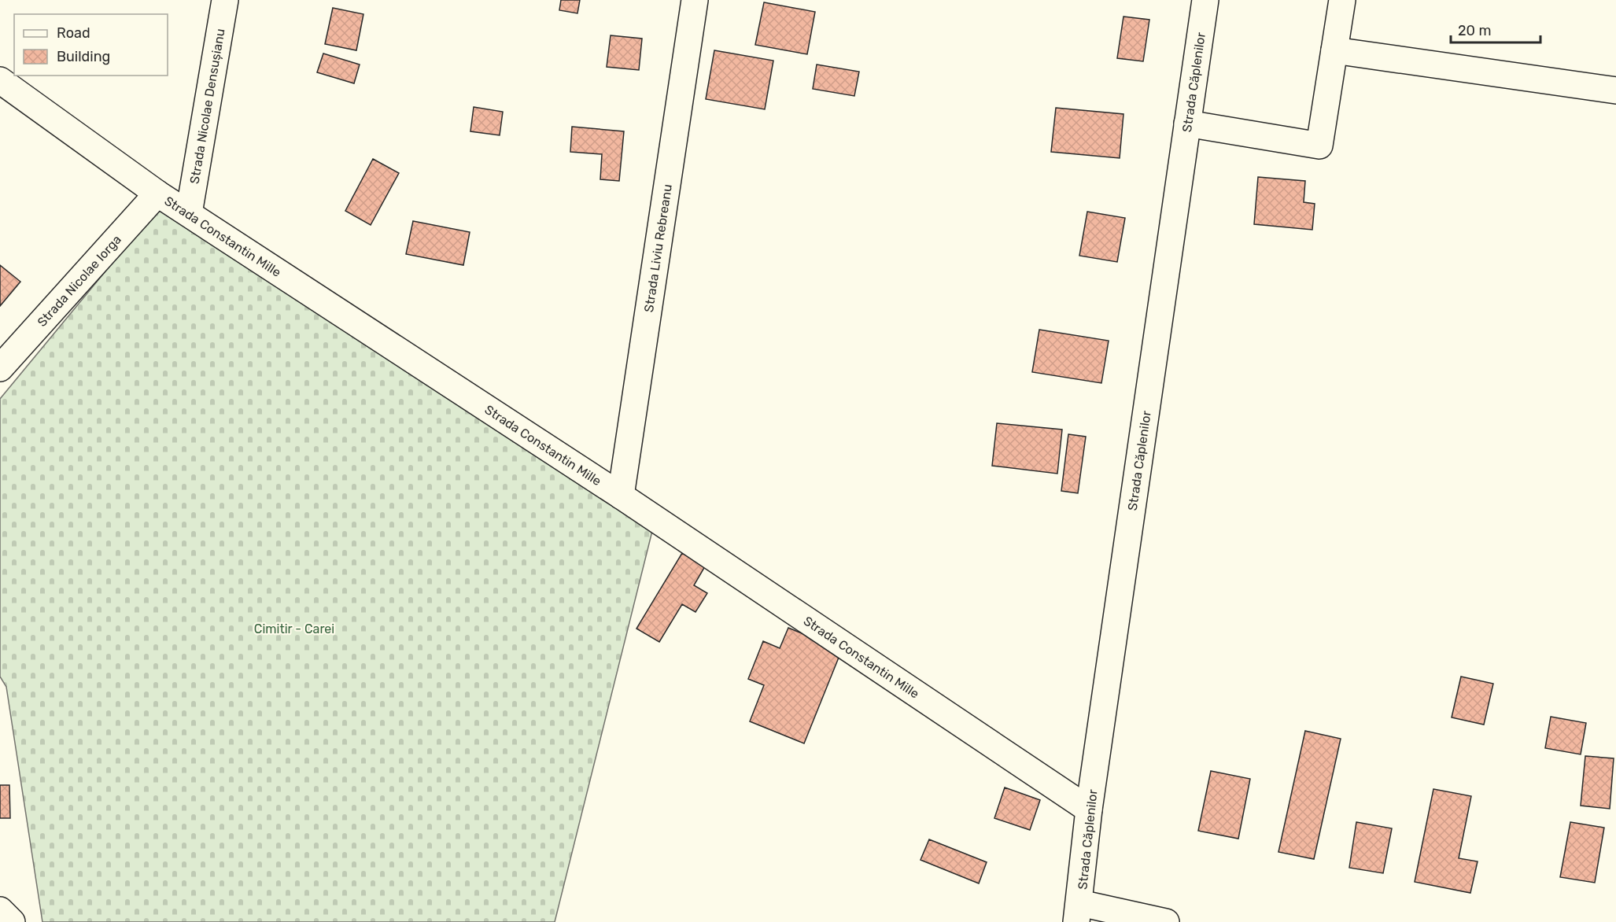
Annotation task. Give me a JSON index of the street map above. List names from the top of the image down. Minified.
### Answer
{"streets":{"street":["Strada Căplenilor","Strada Nicolae Densușianu","Strada Constantin Mille","Strada Liviu Rebreanu","Strada Nicolae Iorga"]},"crossings":[["Strada Căplenilor","Strada Constantin Mille"],["Strada Nicolae Densușianu","Strada Constantin Mille"],["Strada Constantin Mille","Strada Liviu Rebreanu"],["Strada Constantin Mille","Strada Nicolae Iorga"]],"parks":["Cimitir - Carei"],"legend":["Road","Building"],"scale_bar":"20 m"}
